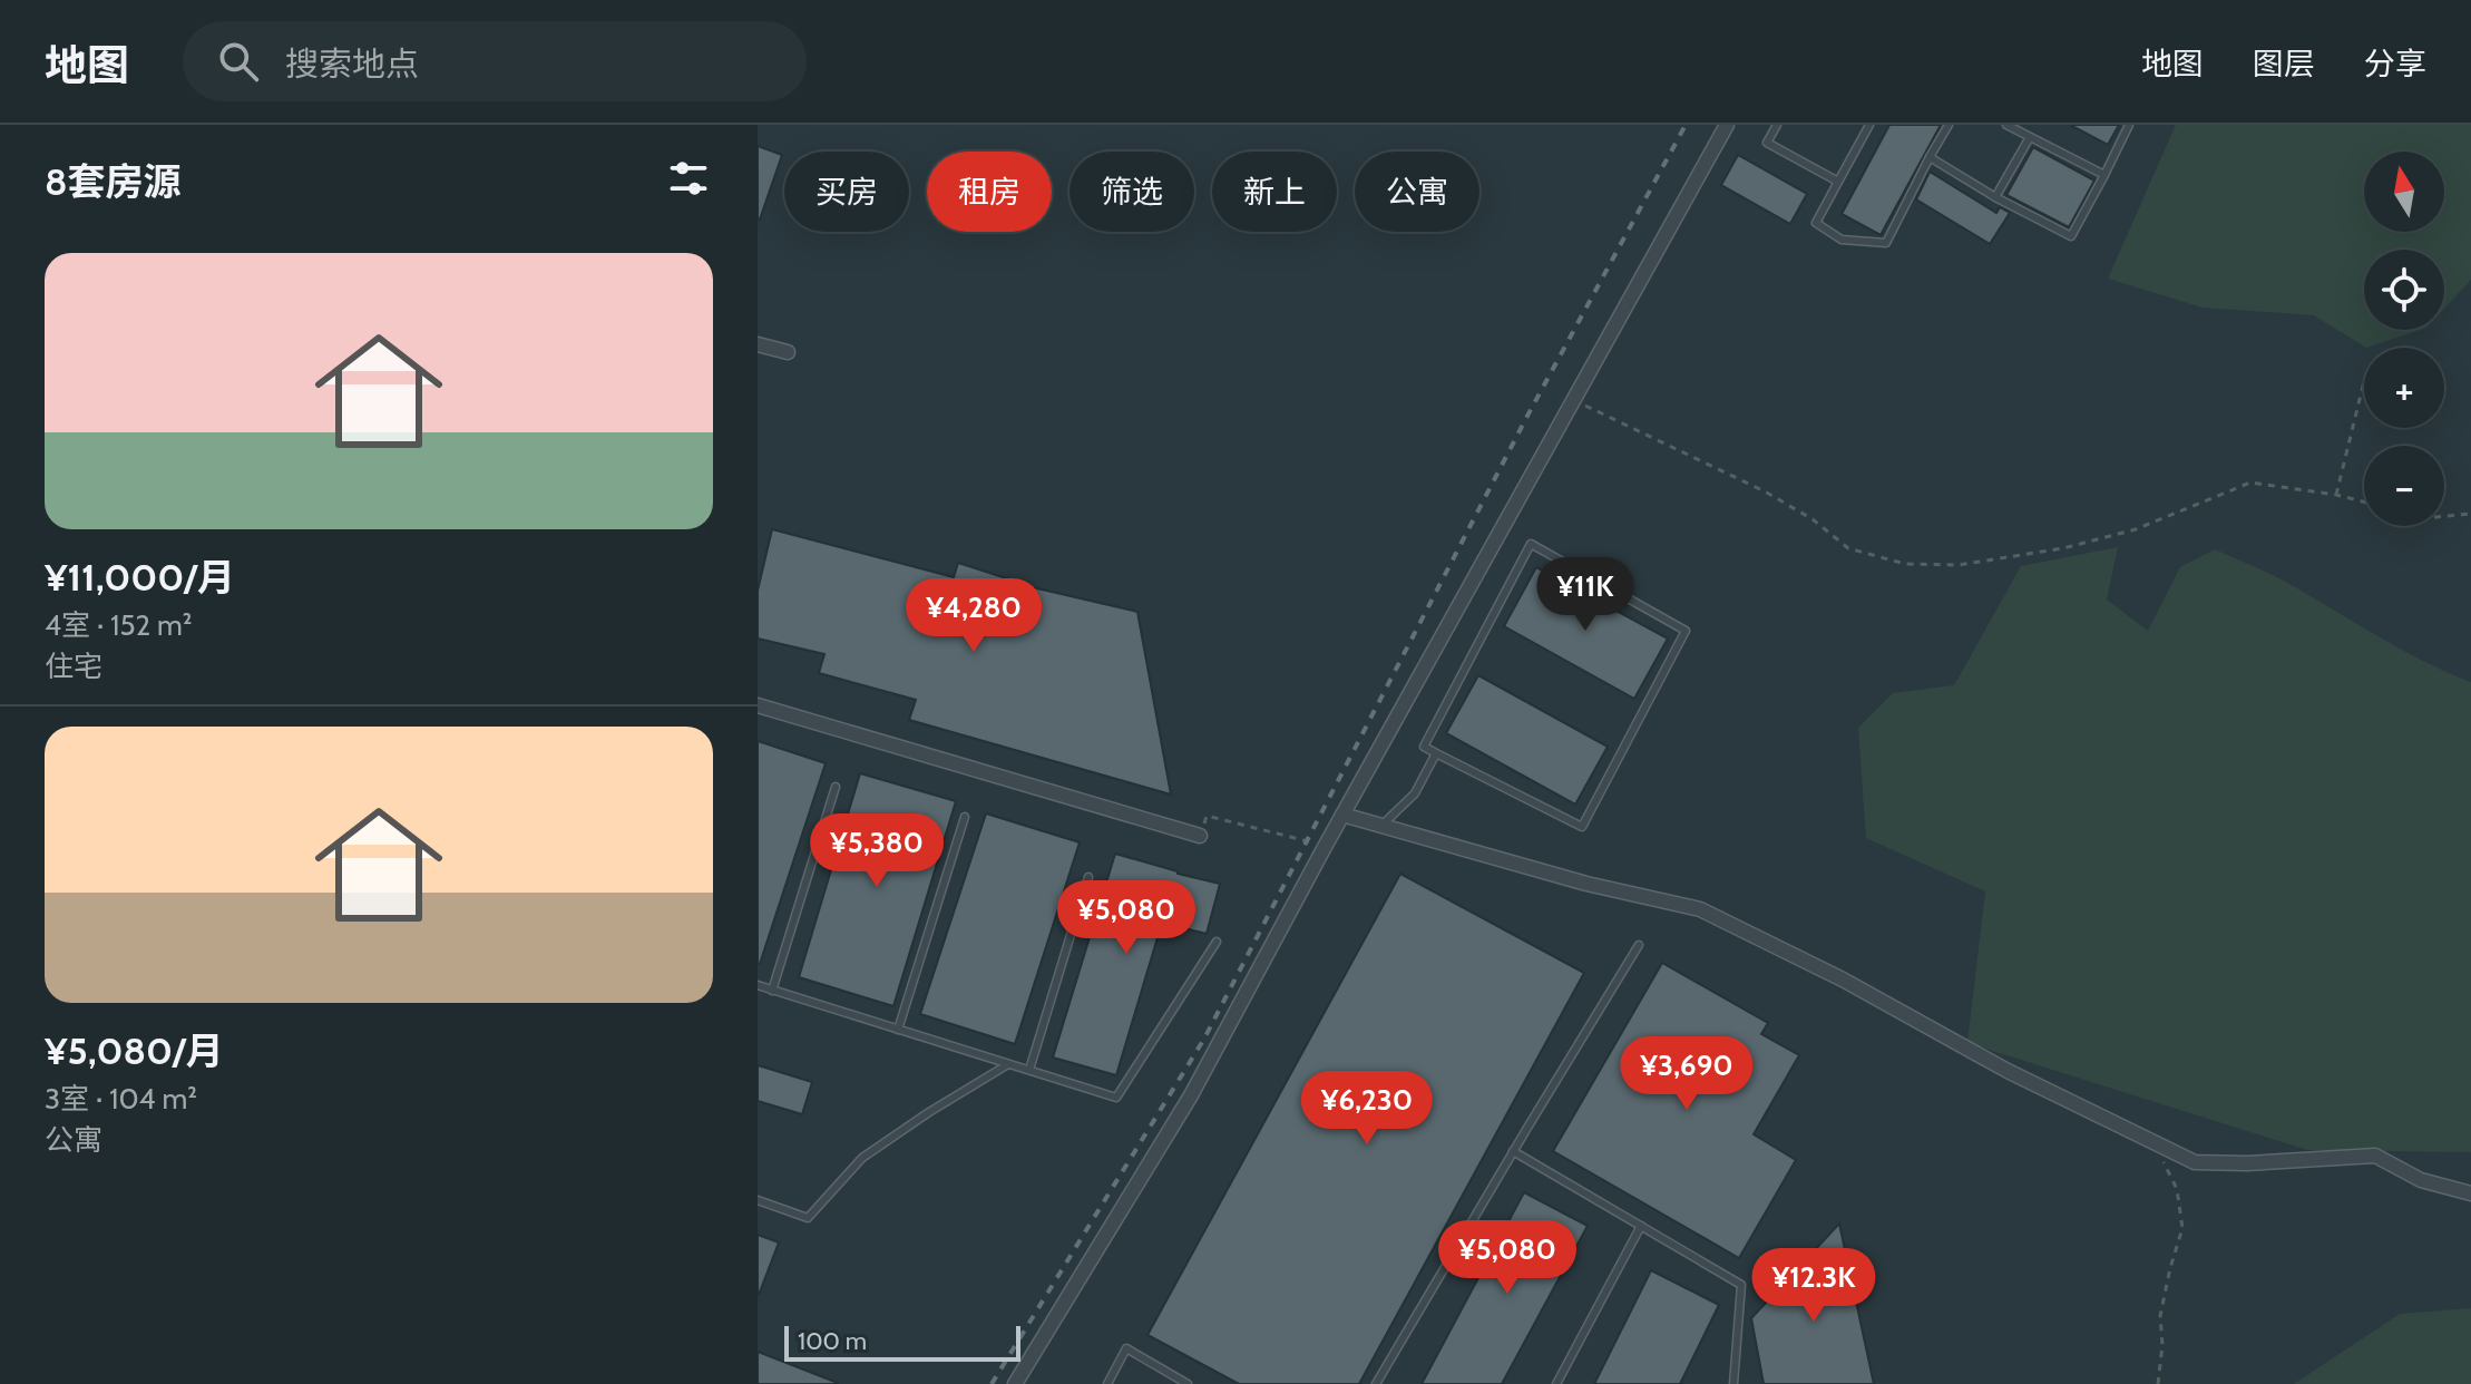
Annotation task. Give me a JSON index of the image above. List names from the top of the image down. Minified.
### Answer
{"scale_bar":"100 m","north":"top","page":{"header":"地图","search":"搜索地点","nav":["地图","图层","分享"],"heading":"8套房源","map_buttons":["+","−"],"chip":["买房","租房","筛选","新上","公寓"],"list":[{"name":"¥11,000/月","note":"4室 · 152 m² · 住宅"},{"name":"¥5,080/月","note":"3室 · 104 m² · 公寓"}],"price":["¥11K","¥4,280","¥5,380","¥5,080","¥3,690","¥6,230","¥5,080","¥12.3K"],"scale":"100 m"}}
